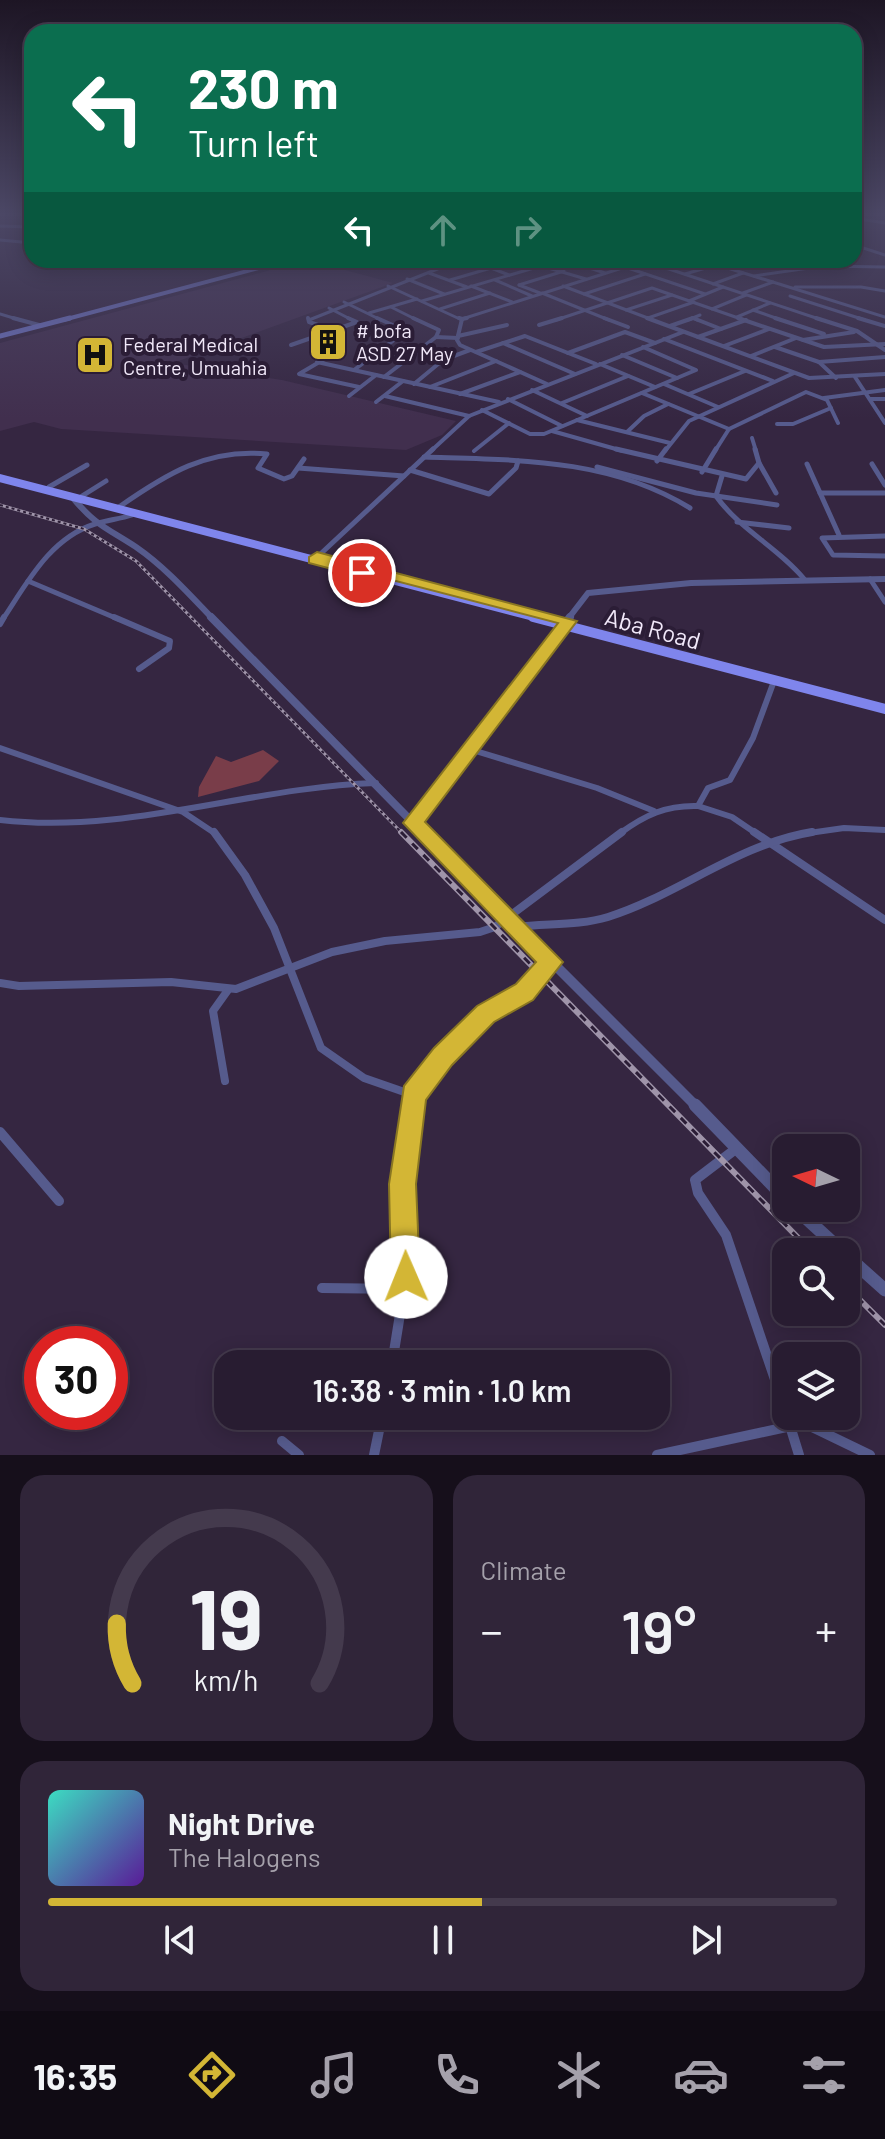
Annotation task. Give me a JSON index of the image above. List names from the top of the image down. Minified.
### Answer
{"streets":{"main road":["Aba Road"]},"places":{"building":["# bofa ASD 27 May"],"hospital":["Federal Medical Centre, Umuahia"]},"north":"left","page":{"turn":["230 m","Turn left"],"limit":"30","trip":"16:38 · 3 min · 1.0 km","tile":"Climate","heat":["−","19°","+"],"song":["Night Drive","The Halogens"],"tabs":"16:35","gauge":["19","km/h"]}}
